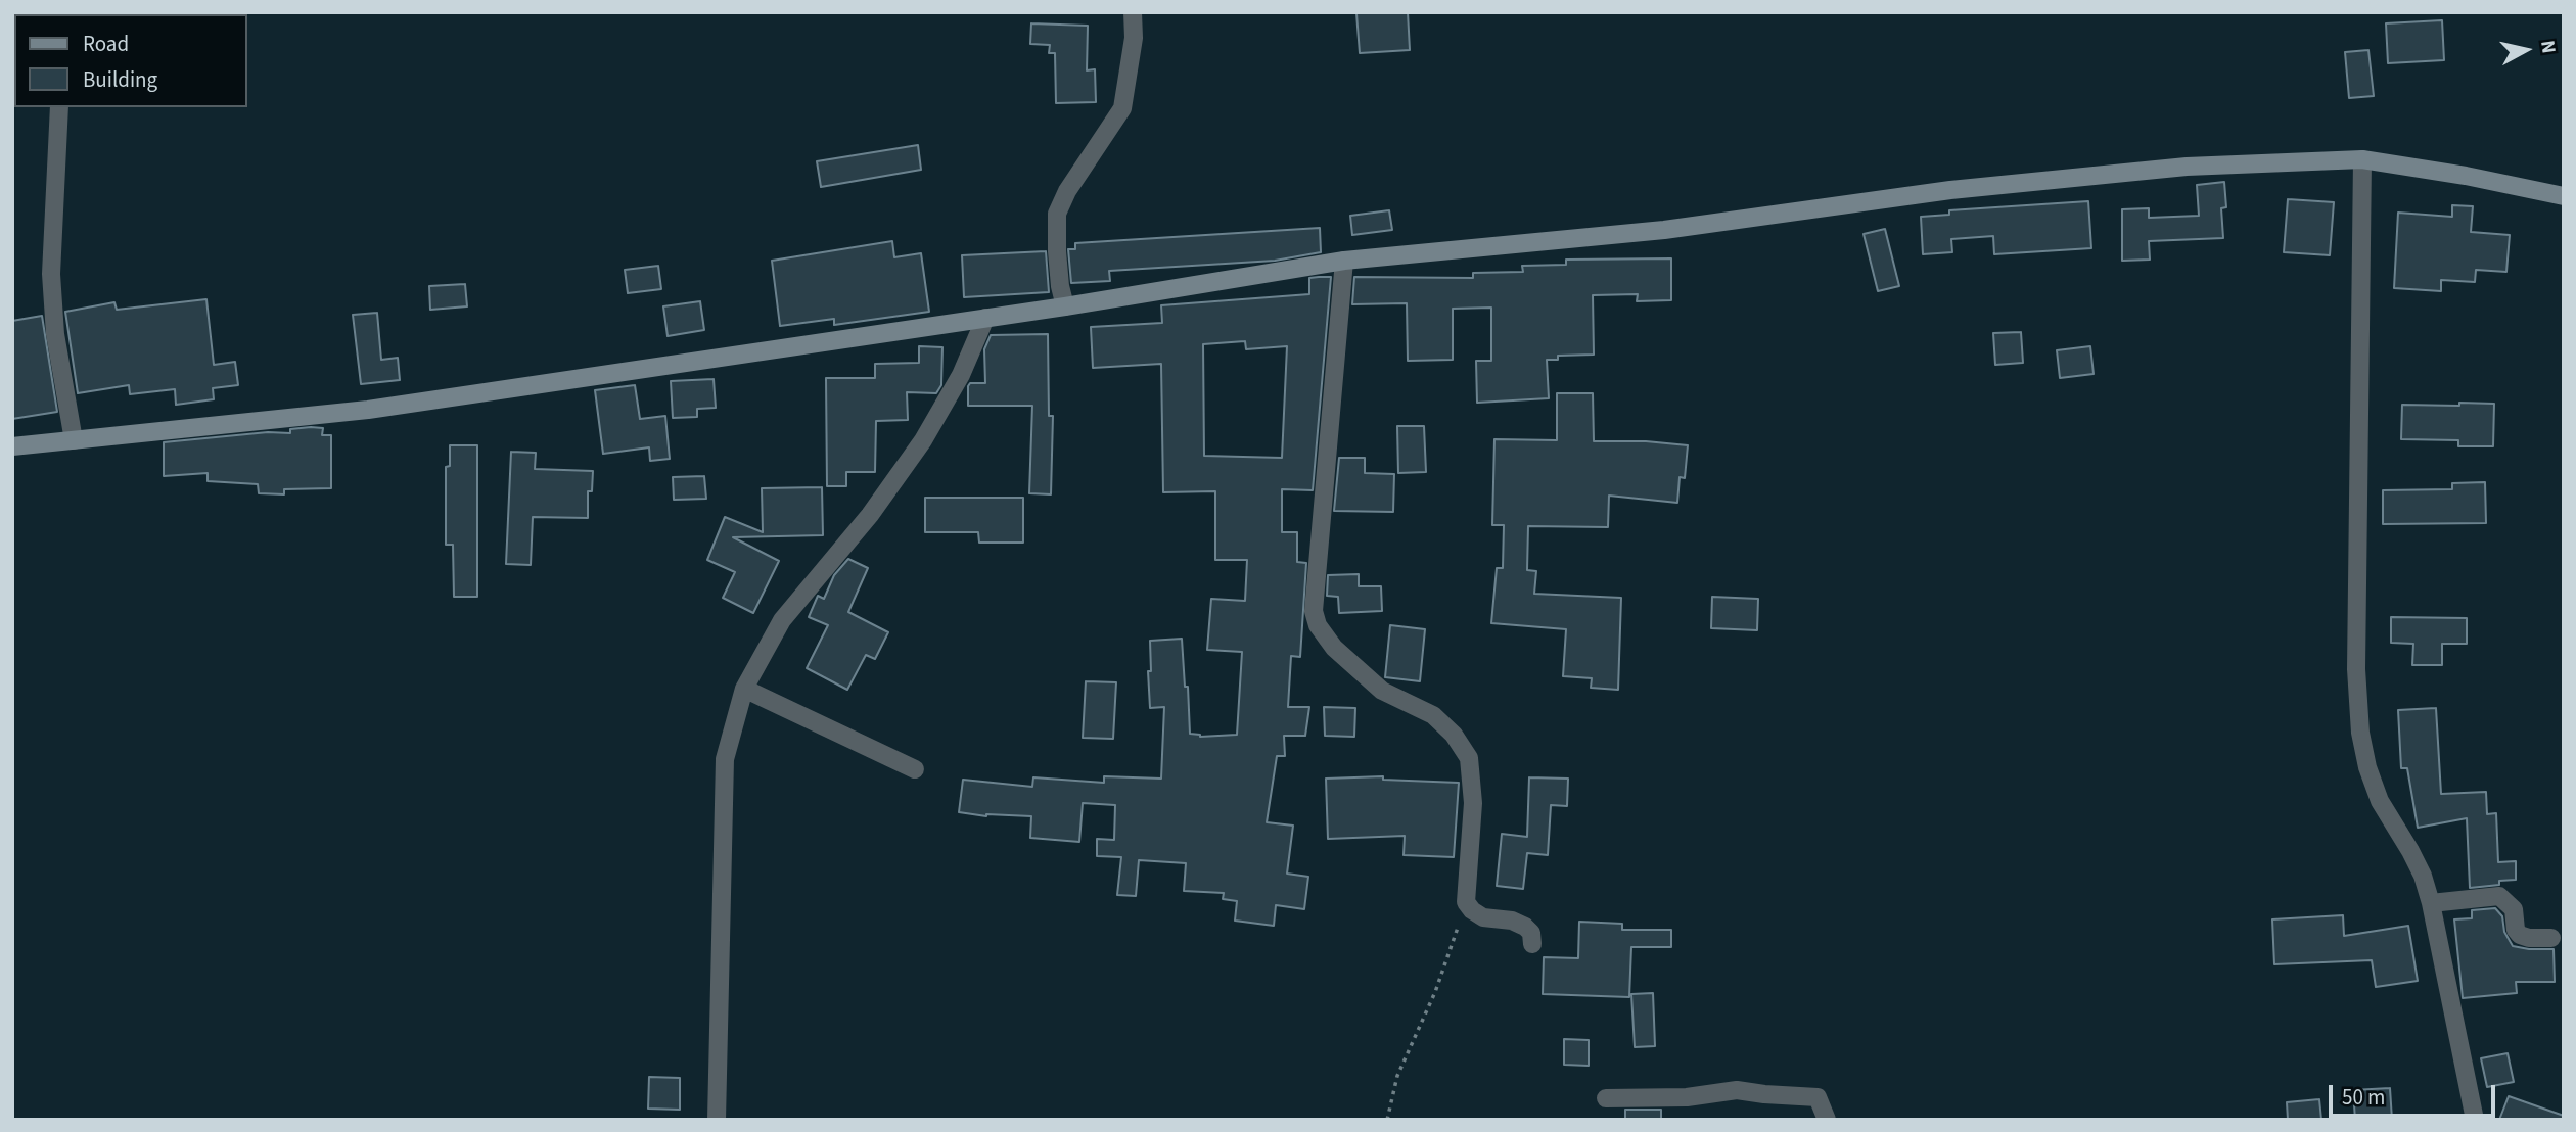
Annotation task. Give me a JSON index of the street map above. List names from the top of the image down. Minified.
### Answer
{"legend":["Road","Building"],"scale_bar":"50 m","north":"right"}
